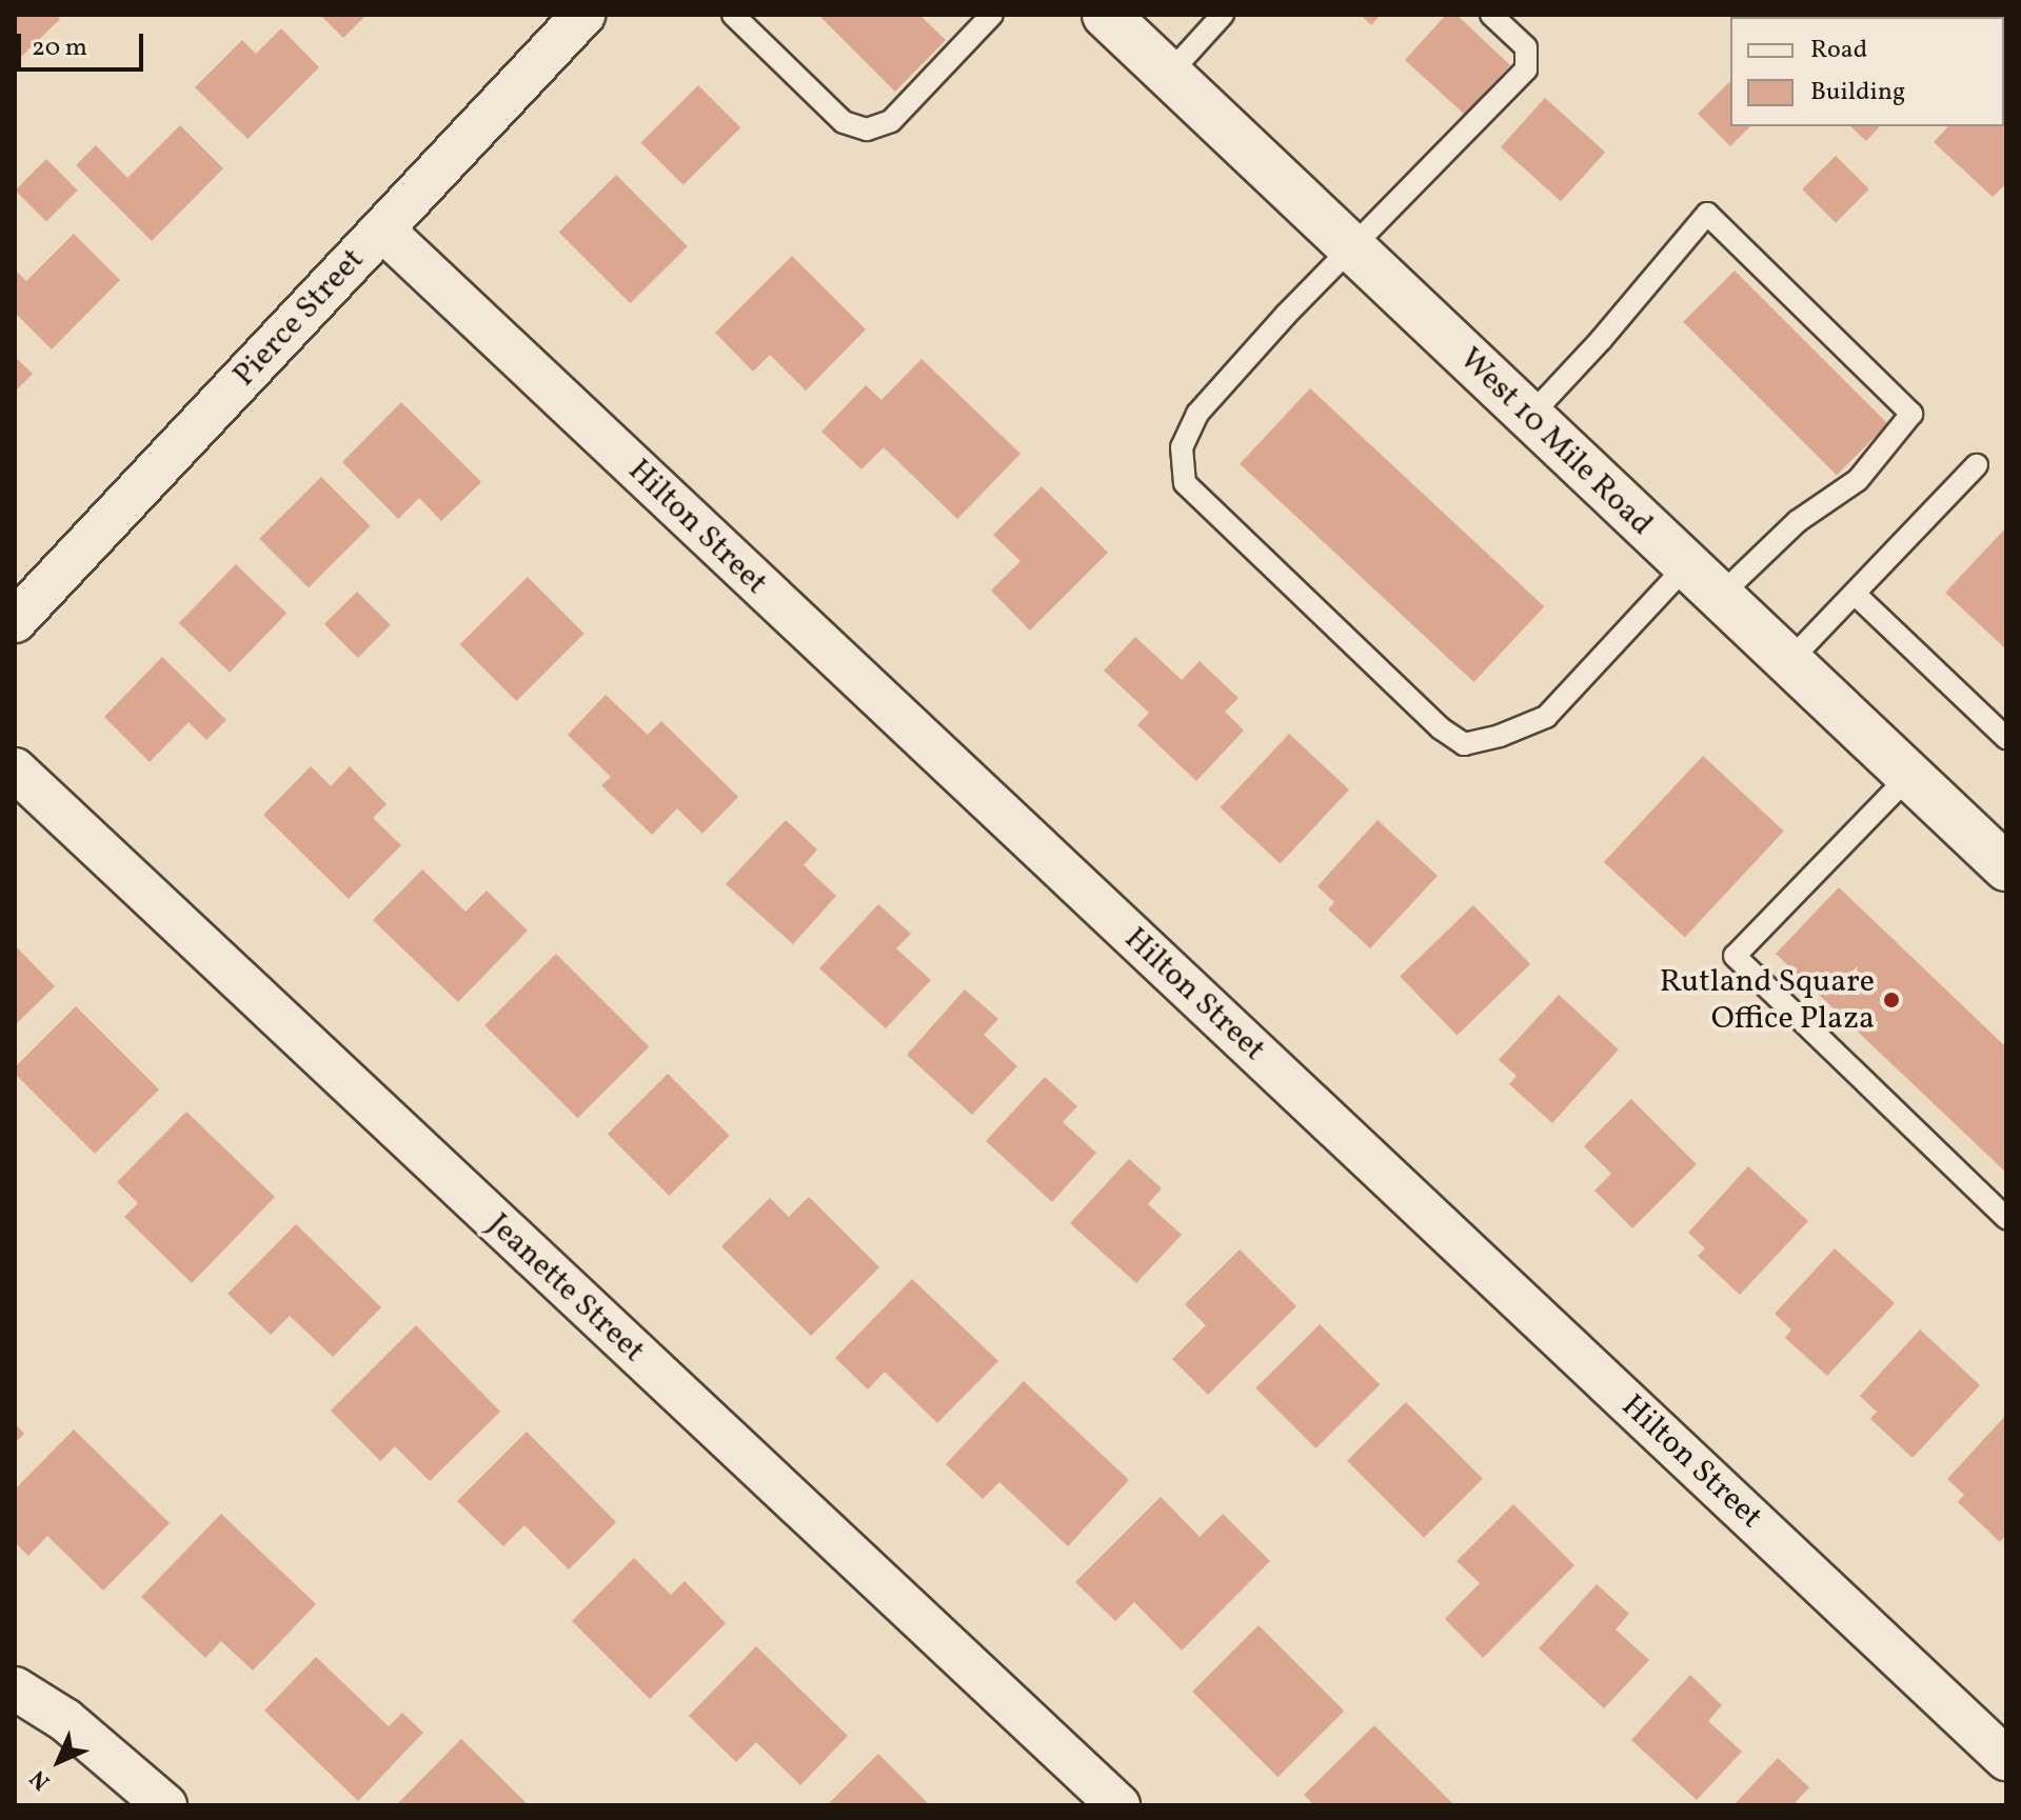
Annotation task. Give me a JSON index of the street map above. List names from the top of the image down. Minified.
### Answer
{"streets":{"main road":["West 10 Mile Road"],"street":["Pierce Street","Hilton Street","Jeanette Street"]},"crossings":[["Pierce Street","Hilton Street"]],"places":["Rutland Square Office Plaza"],"legend":["Road","Building"],"scale_bar":"20 m","north":"bottom left"}
